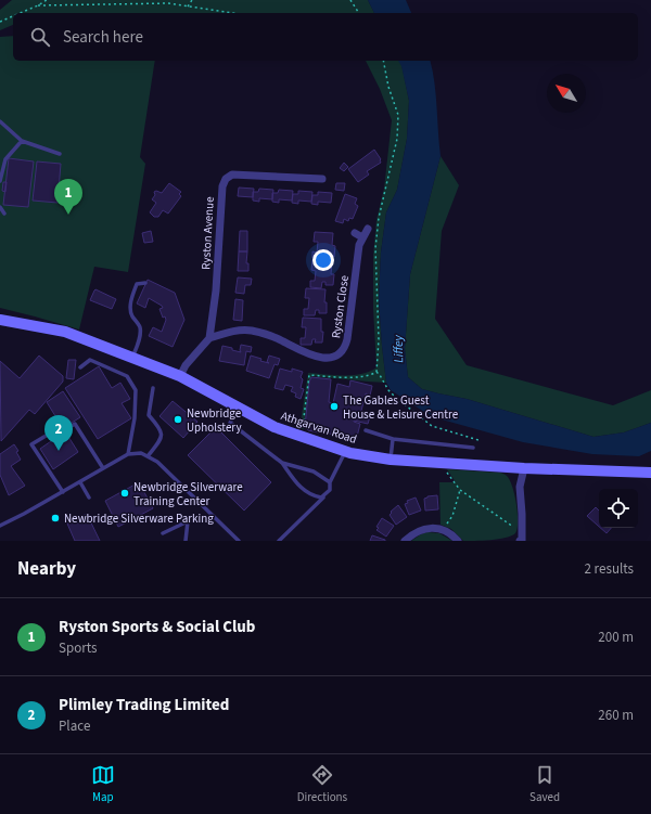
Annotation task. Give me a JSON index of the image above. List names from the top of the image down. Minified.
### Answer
{"streets":{"main road":["Athgarvan Road"],"street":["Ryston Avenue","Ryston Close"]},"crossings":[["Ryston Avenue","Ryston Close"]],"water":["Liffey"],"places":["The Gables Guest House & Leisure Centre","Newbridge Upholstery","Newbridge Silverware Training Center","Newbridge Silverware Parking"],"north":"top left","page":{"search":"Search here","pins":["1","2"],"heading":["Nearby","2 results"],"list":[{"mark":"1","name":"Ryston Sports & Social Club","note":"Sports","value":"200 m"},{"mark":"2","name":"Plimley Trading Limited","note":"Place","value":"260 m"}],"nav":["Map","Directions","Saved"]}}
